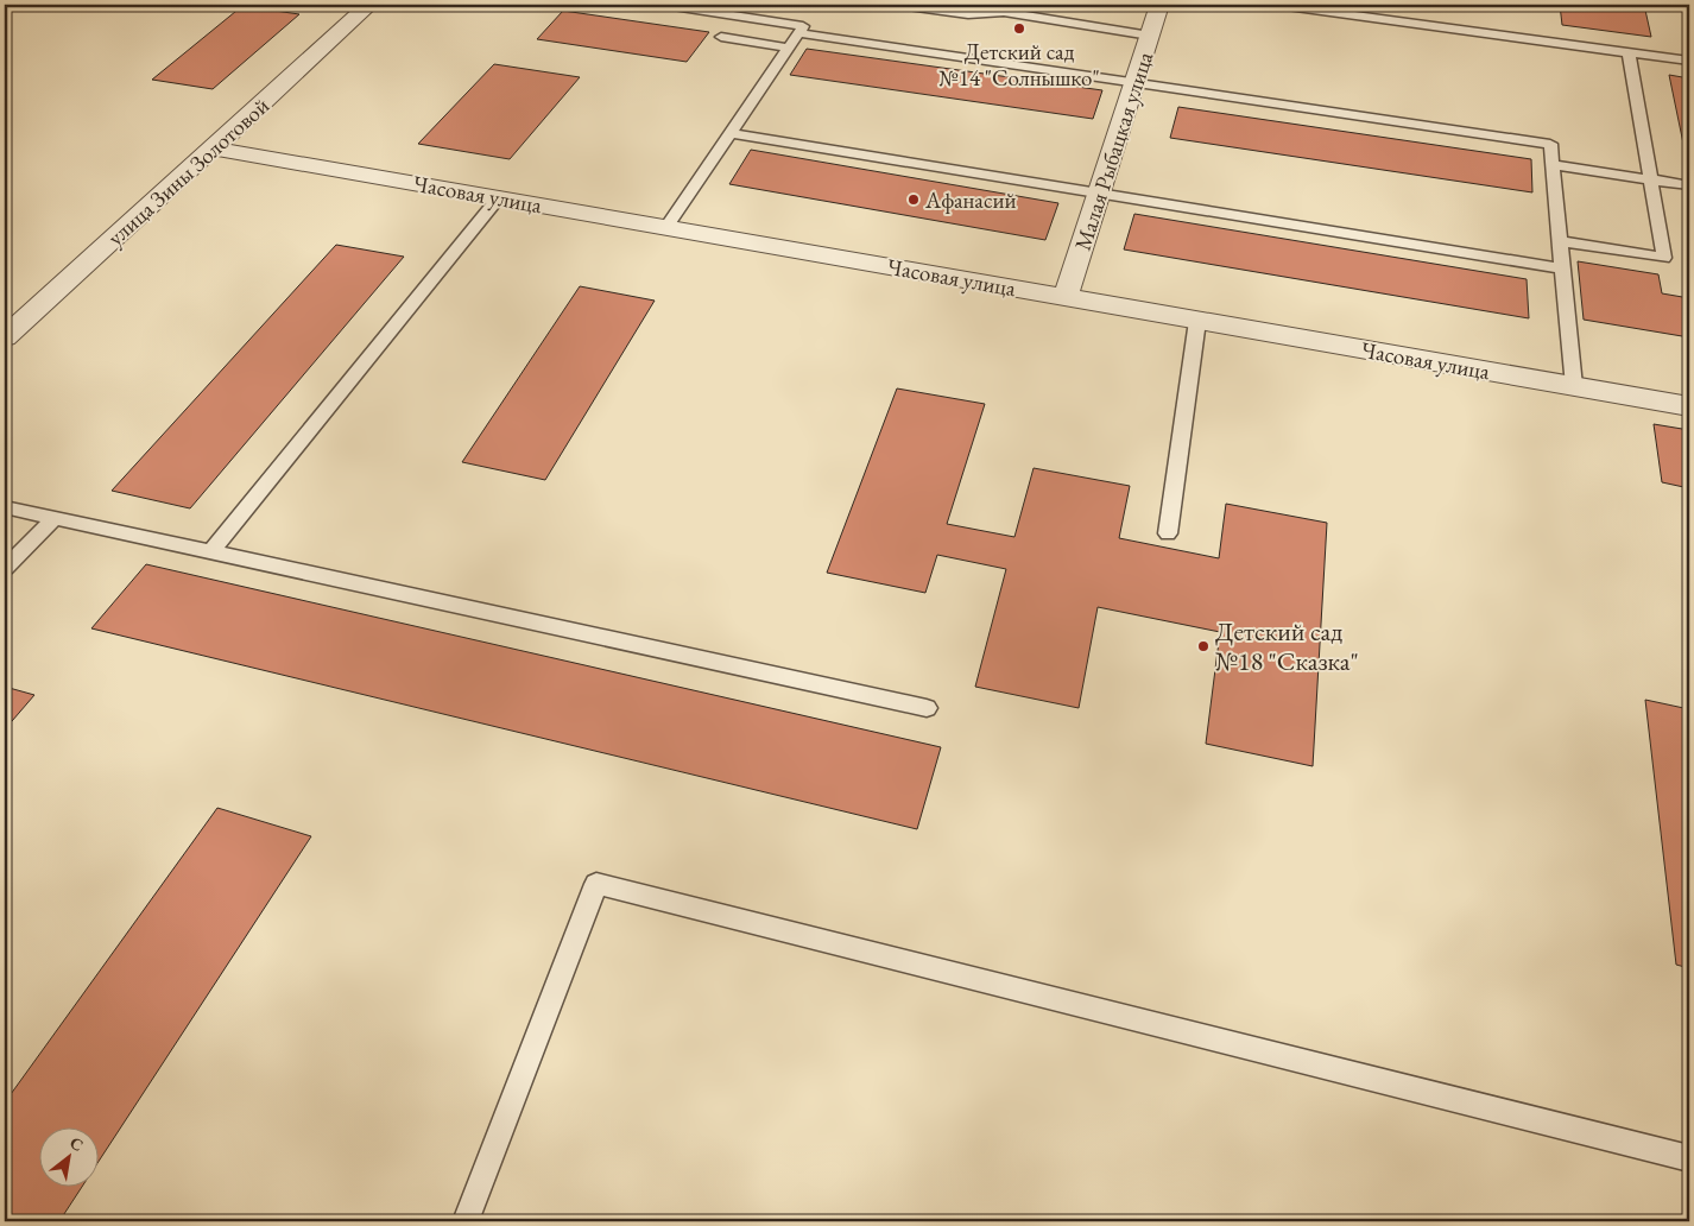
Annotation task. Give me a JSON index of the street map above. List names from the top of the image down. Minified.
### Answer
{"streets":{"street":["Малая Рыбацкая улица","улица Зины Золотовой","Часовая улица"]},"crossings":[["Малая Рыбацкая улица","Часовая улица"],["улица Зины Золотовой","Часовая улица"]],"places":["Детский сад №14 \"Солнышко\"","Афанасий","Детский сад №18 \"Сказка\""],"north":"top right"}
